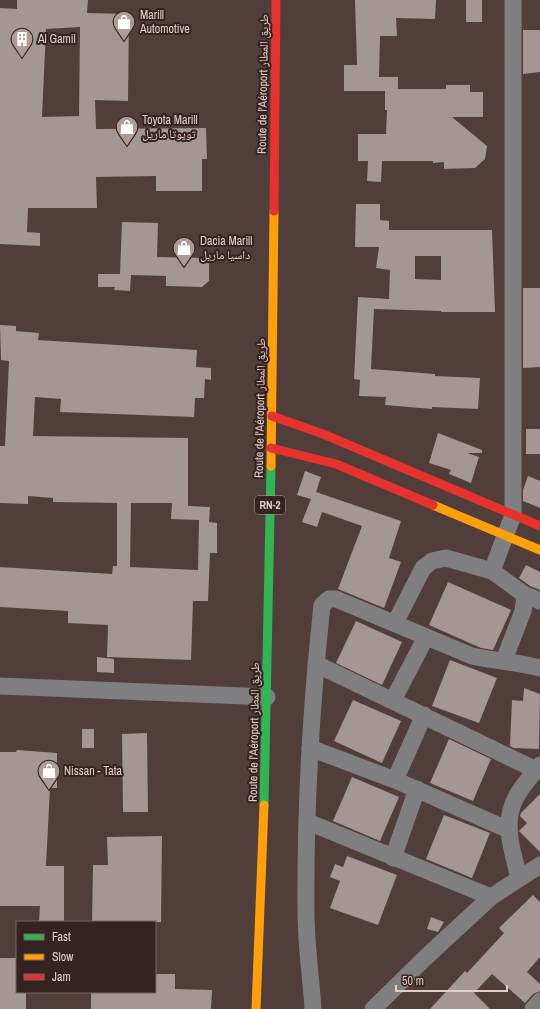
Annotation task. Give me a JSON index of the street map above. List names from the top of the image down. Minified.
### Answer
{"streets":{"main road":["Route de l'Aéroport طريق المطار","RN-2"]},"places":{"shop":["Marill Automotive","Toyota Marill تويوتا ماريل","Dacia Marill داسيا ماريل","Nissan - Tata"],"building":["Al Gamil"]},"legend":["Fast","Slow","Jam"],"scale_bar":"50 m"}
